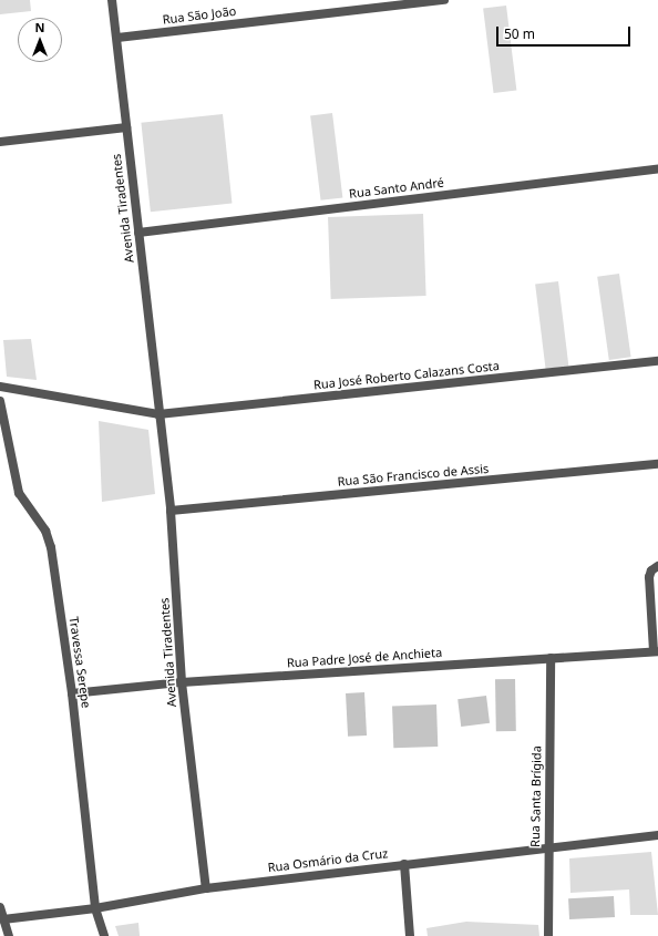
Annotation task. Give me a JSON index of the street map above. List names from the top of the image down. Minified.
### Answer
{"streets":{"street":["Rua São João","Rua Santo André","Avenida Tiradentes","Rua José Roberto Calazans Costa","Rua São Francisco de Assis","Rua Padre José de Anchieta","Travessa Serepe","Rua Santa Brígida","Rua Osmário da Cruz"]},"crossings":[["Rua São João","Avenida Tiradentes"],["Rua Santo André","Avenida Tiradentes"],["Avenida Tiradentes","Rua José Roberto Calazans Costa"],["Avenida Tiradentes","Rua São Francisco de Assis"],["Avenida Tiradentes","Rua Padre José de Anchieta"],["Avenida Tiradentes","Rua Osmário da Cruz"],["Rua Padre José de Anchieta","Travessa Serepe"],["Rua Padre José de Anchieta","Rua Santa Brígida"],["Travessa Serepe","Rua Osmário da Cruz"],["Rua Santa Brígida","Rua Osmário da Cruz"]],"scale_bar":"50 m","north":"top"}
